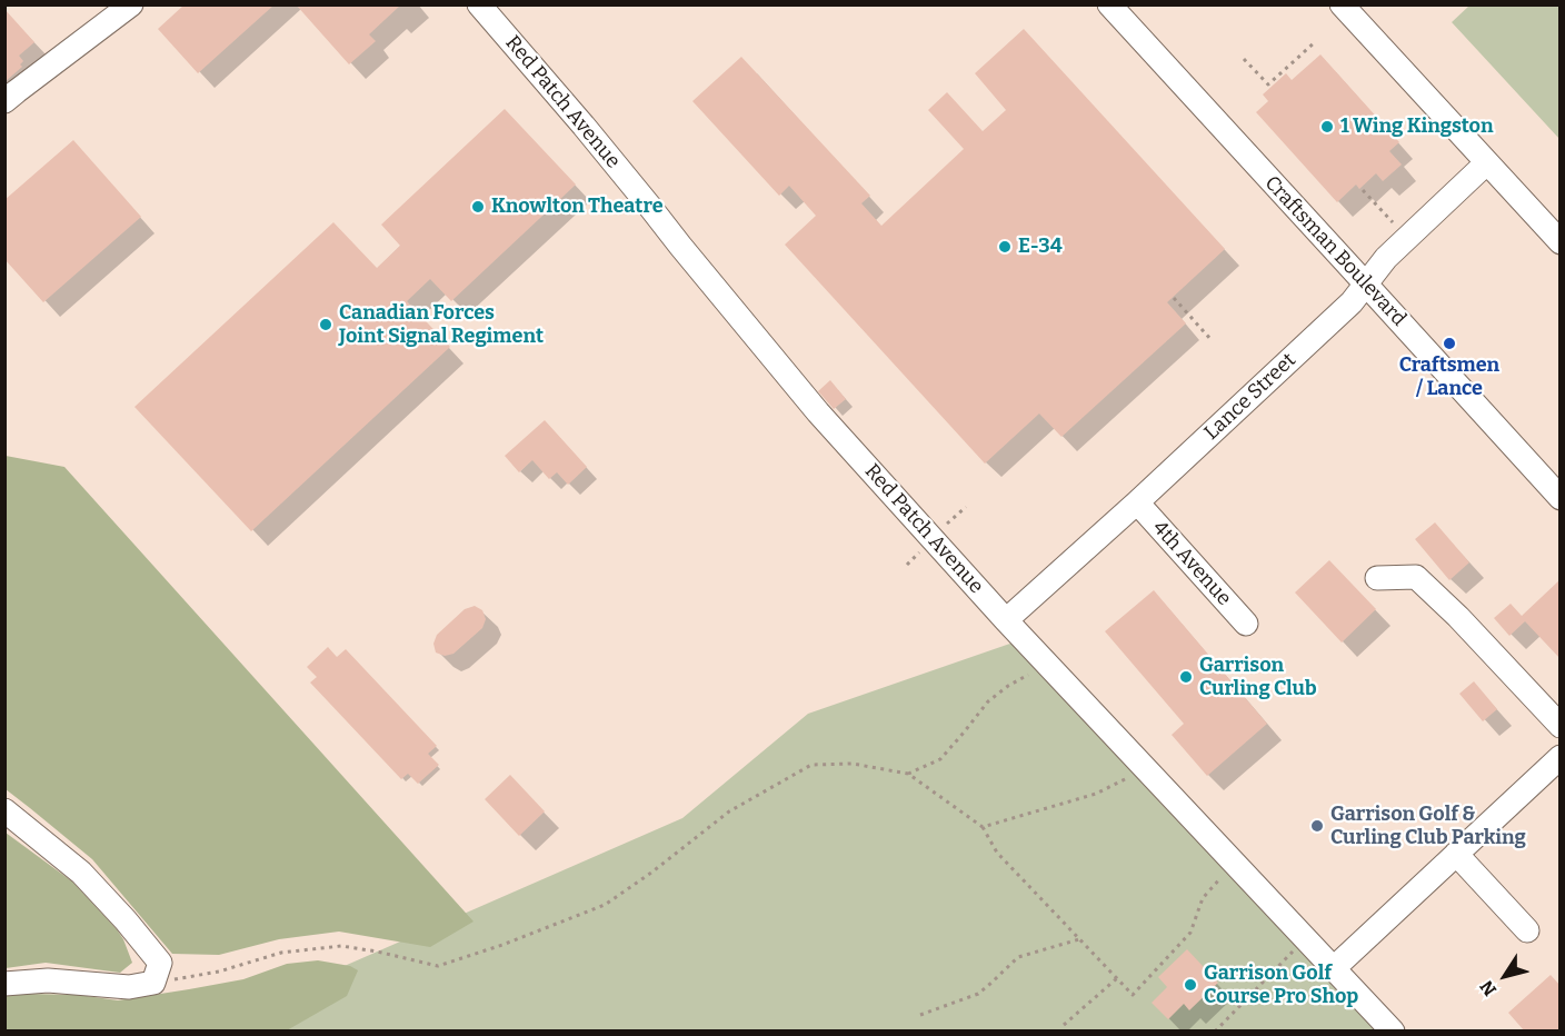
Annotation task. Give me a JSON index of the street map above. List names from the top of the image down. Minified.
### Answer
{"streets":{"street":["Red Patch Avenue","Craftsman Boulevard","Lance Street","4th Avenue"]},"crossings":[["Red Patch Avenue","Lance Street"],["Craftsman Boulevard","Lance Street"],["Lance Street","4th Avenue"]],"places":["1 Wing Kingston","Knowlton Theatre","E-34","Canadian Forces Joint Signal Regiment","Craftsmen / Lance","Garrison Curling Club","Garrison Golf & Curling Club Parking","Garrison Golf Course Pro Shop"],"north":"bottom left"}
